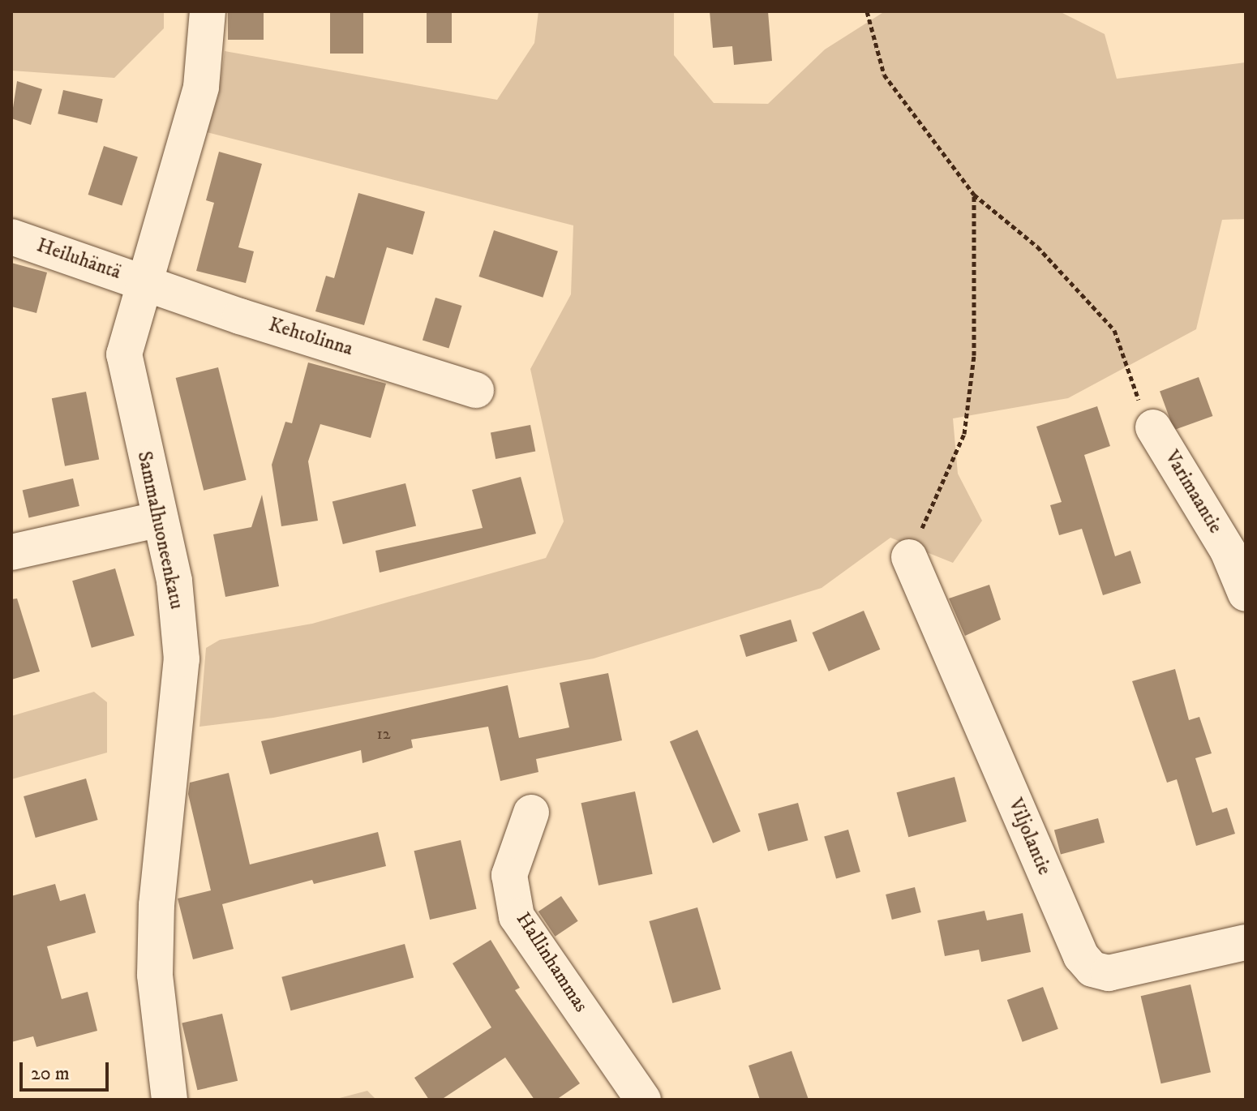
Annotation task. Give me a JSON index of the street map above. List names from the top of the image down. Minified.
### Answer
{"streets":{"street":["Heiluhäntä","Kehtolinna","Varimaantie","Sammalhuoneenkatu","Viljolantie","Hallinhammas"]},"crossings":[["Heiluhäntä","Kehtolinna"],["Heiluhäntä","Sammalhuoneenkatu"],["Kehtolinna","Sammalhuoneenkatu"]],"house_numbers":["12"],"scale_bar":"20 m"}
